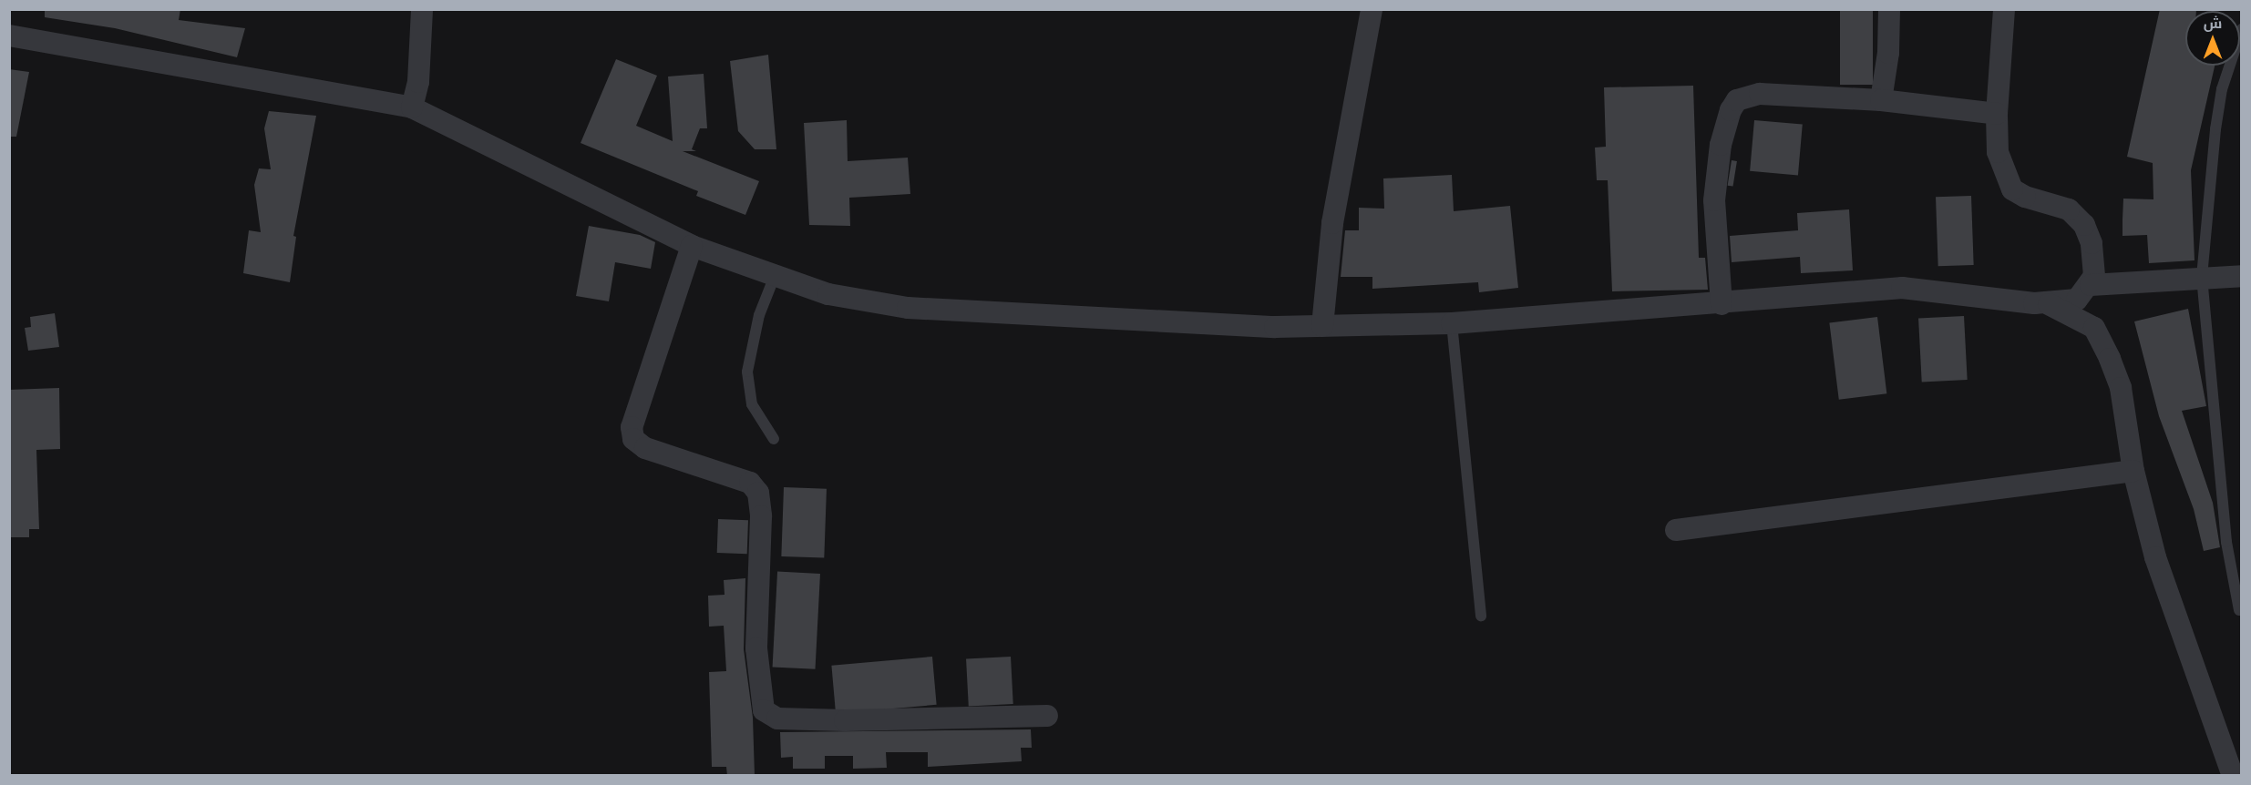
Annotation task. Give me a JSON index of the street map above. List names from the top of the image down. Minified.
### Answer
{"north":"top"}
